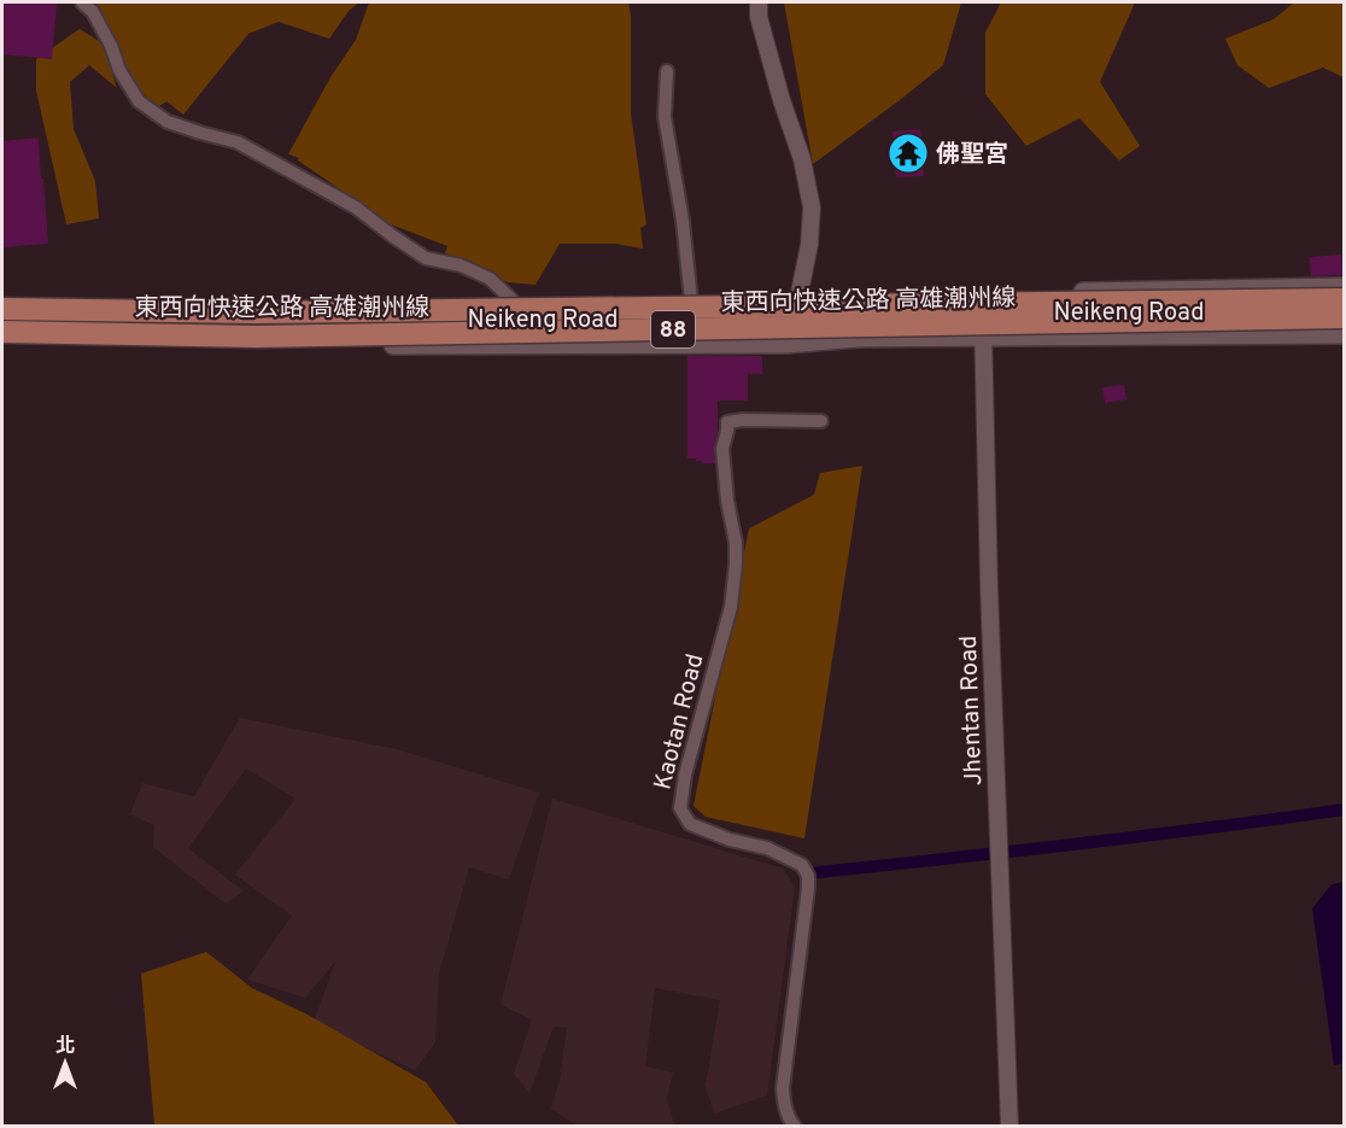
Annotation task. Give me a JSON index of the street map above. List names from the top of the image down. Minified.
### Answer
{"streets":{"highway":["東西向快速公路 高雄潮州線","88"],"main road":["Neikeng Road"],"street":["Jhentan Road","Kaotan Road"]},"crossings":[["Neikeng Road","Jhentan Road"]],"places":{"temple":["佛聖宮"]},"north":"top"}
